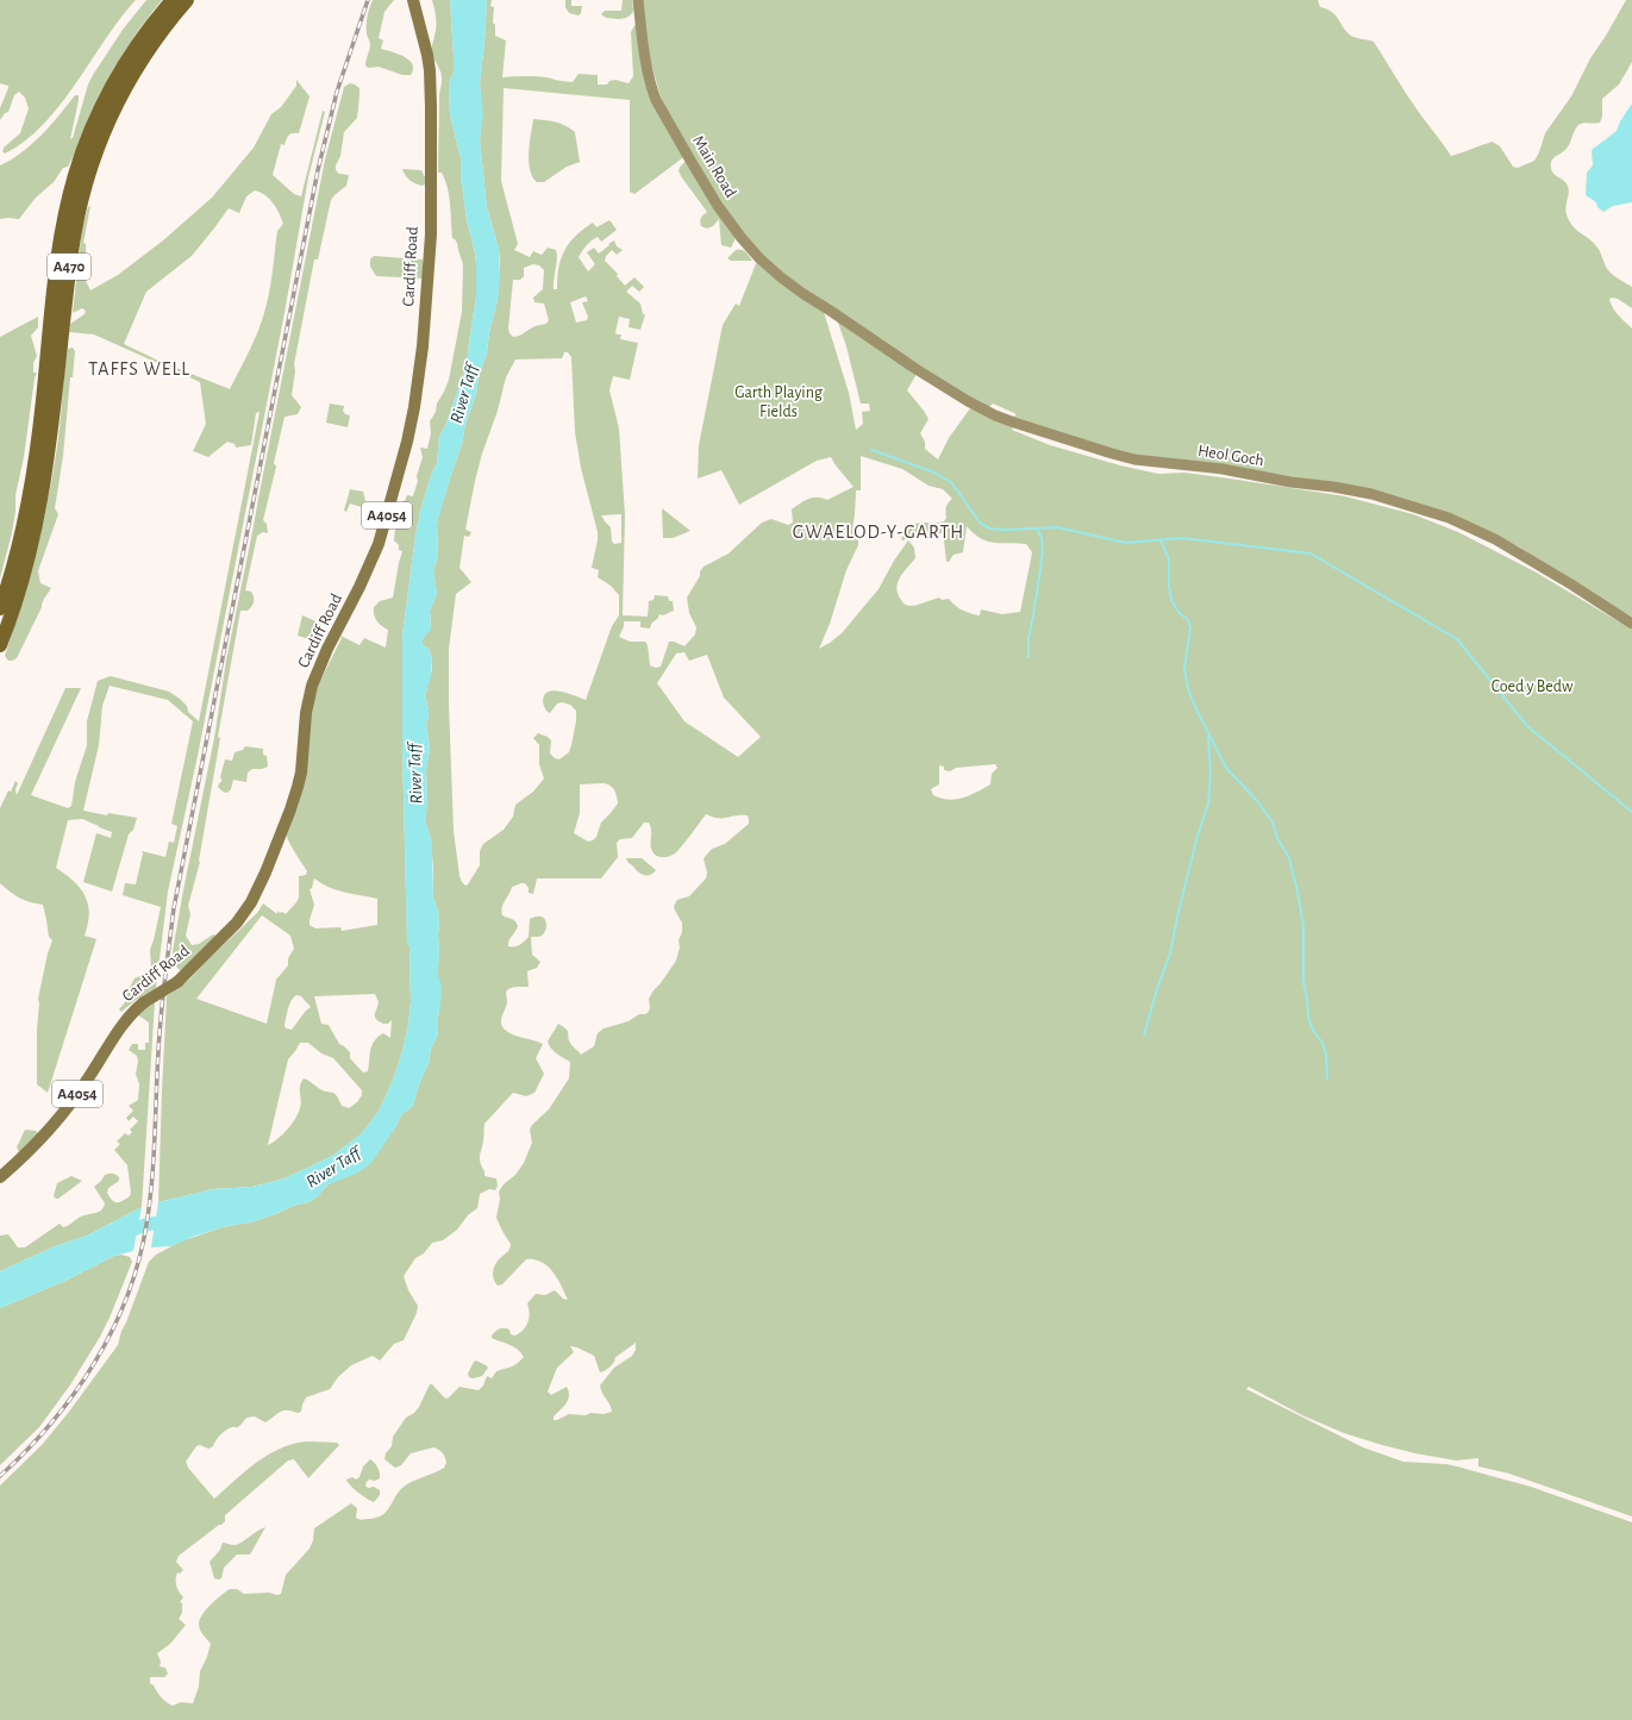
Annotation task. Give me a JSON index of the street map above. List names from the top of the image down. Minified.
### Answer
{"streets":{"highway":["A470"],"main road":["Cardiff Road","A4054"],"street":["Main Road","Heol Goch"]},"crossings":[["Main Road","Heol Goch"]],"districts":["TAFFS WELL","GWAELOD-Y-GARTH"],"water":["River Taff"],"parks":["Garth Playing Fields","Coed y Bedw"]}
